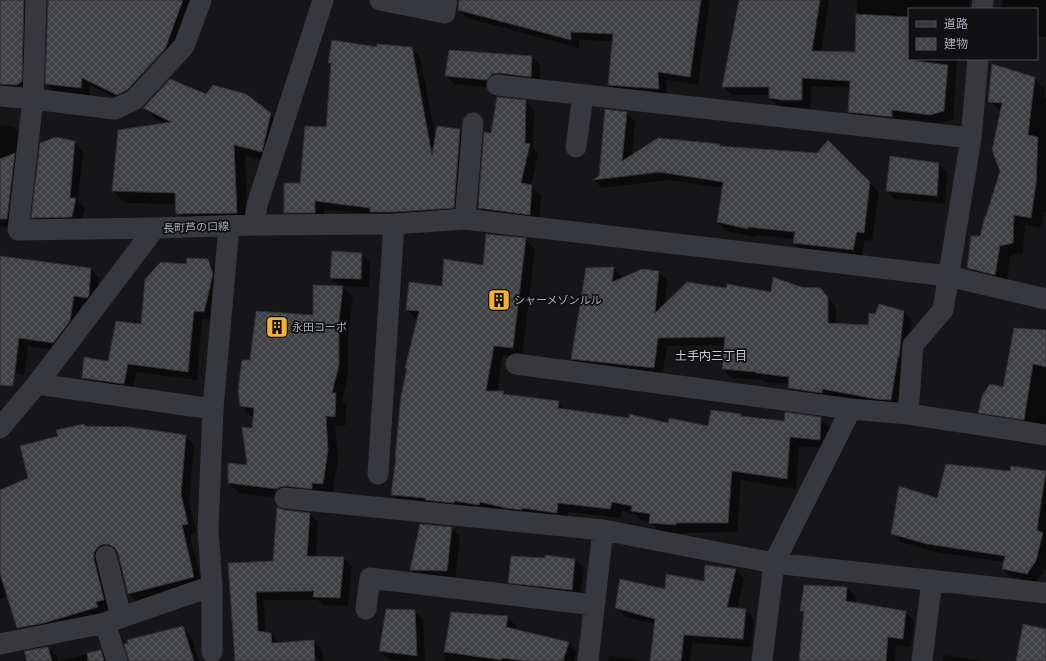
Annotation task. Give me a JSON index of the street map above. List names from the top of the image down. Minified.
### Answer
{"streets":{"street":["長町芦の口線"]},"districts":["土手内三丁目"],"places":{"building":["シャーメゾンルル","永田コーポ"]},"legend":["道路","建物"]}
